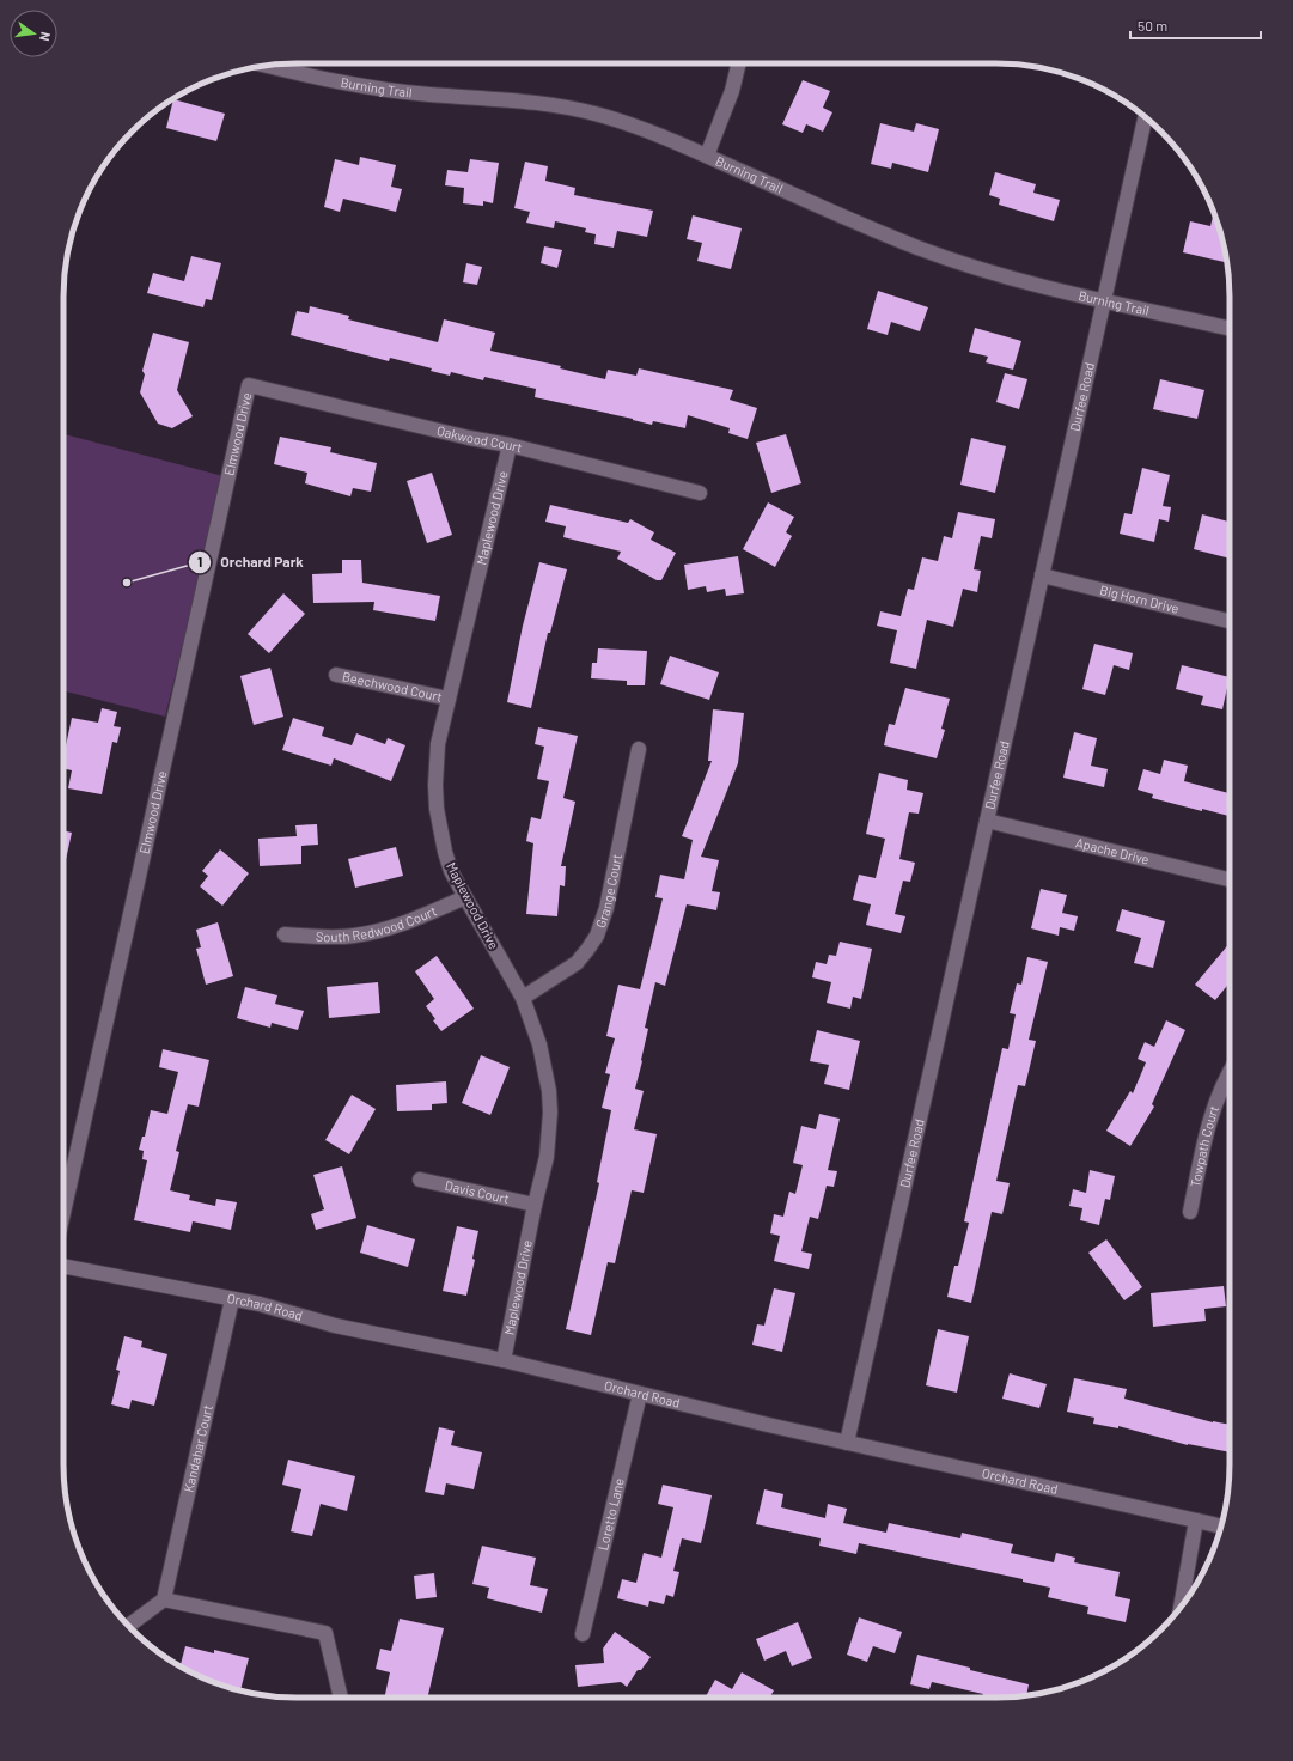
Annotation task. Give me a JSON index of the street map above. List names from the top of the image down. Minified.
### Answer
{"streets":{"street":["Burning Trail","Durfee Road","Elmwood Drive","Oakwood Court","Maplewood Drive","Big Horn Drive","Beechwood Court","Apache Drive","Grange Court","South Redwood Court","Towpath Court","Davis Court","Orchard Road","Kandahar Court","Loretto Lane"]},"crossings":[["Burning Trail","Durfee Road"],["Durfee Road","Big Horn Drive"],["Durfee Road","Apache Drive"],["Durfee Road","Orchard Road"],["Elmwood Drive","Oakwood Court"],["Oakwood Court","Maplewood Drive"],["Maplewood Drive","Beechwood Court"],["Maplewood Drive","Grange Court"],["Maplewood Drive","South Redwood Court"],["Maplewood Drive","Davis Court"],["Maplewood Drive","Orchard Road"],["Orchard Road","Kandahar Court"],["Orchard Road","Loretto Lane"]],"places":["Orchard Park"],"scale_bar":"50 m","north":"right"}
